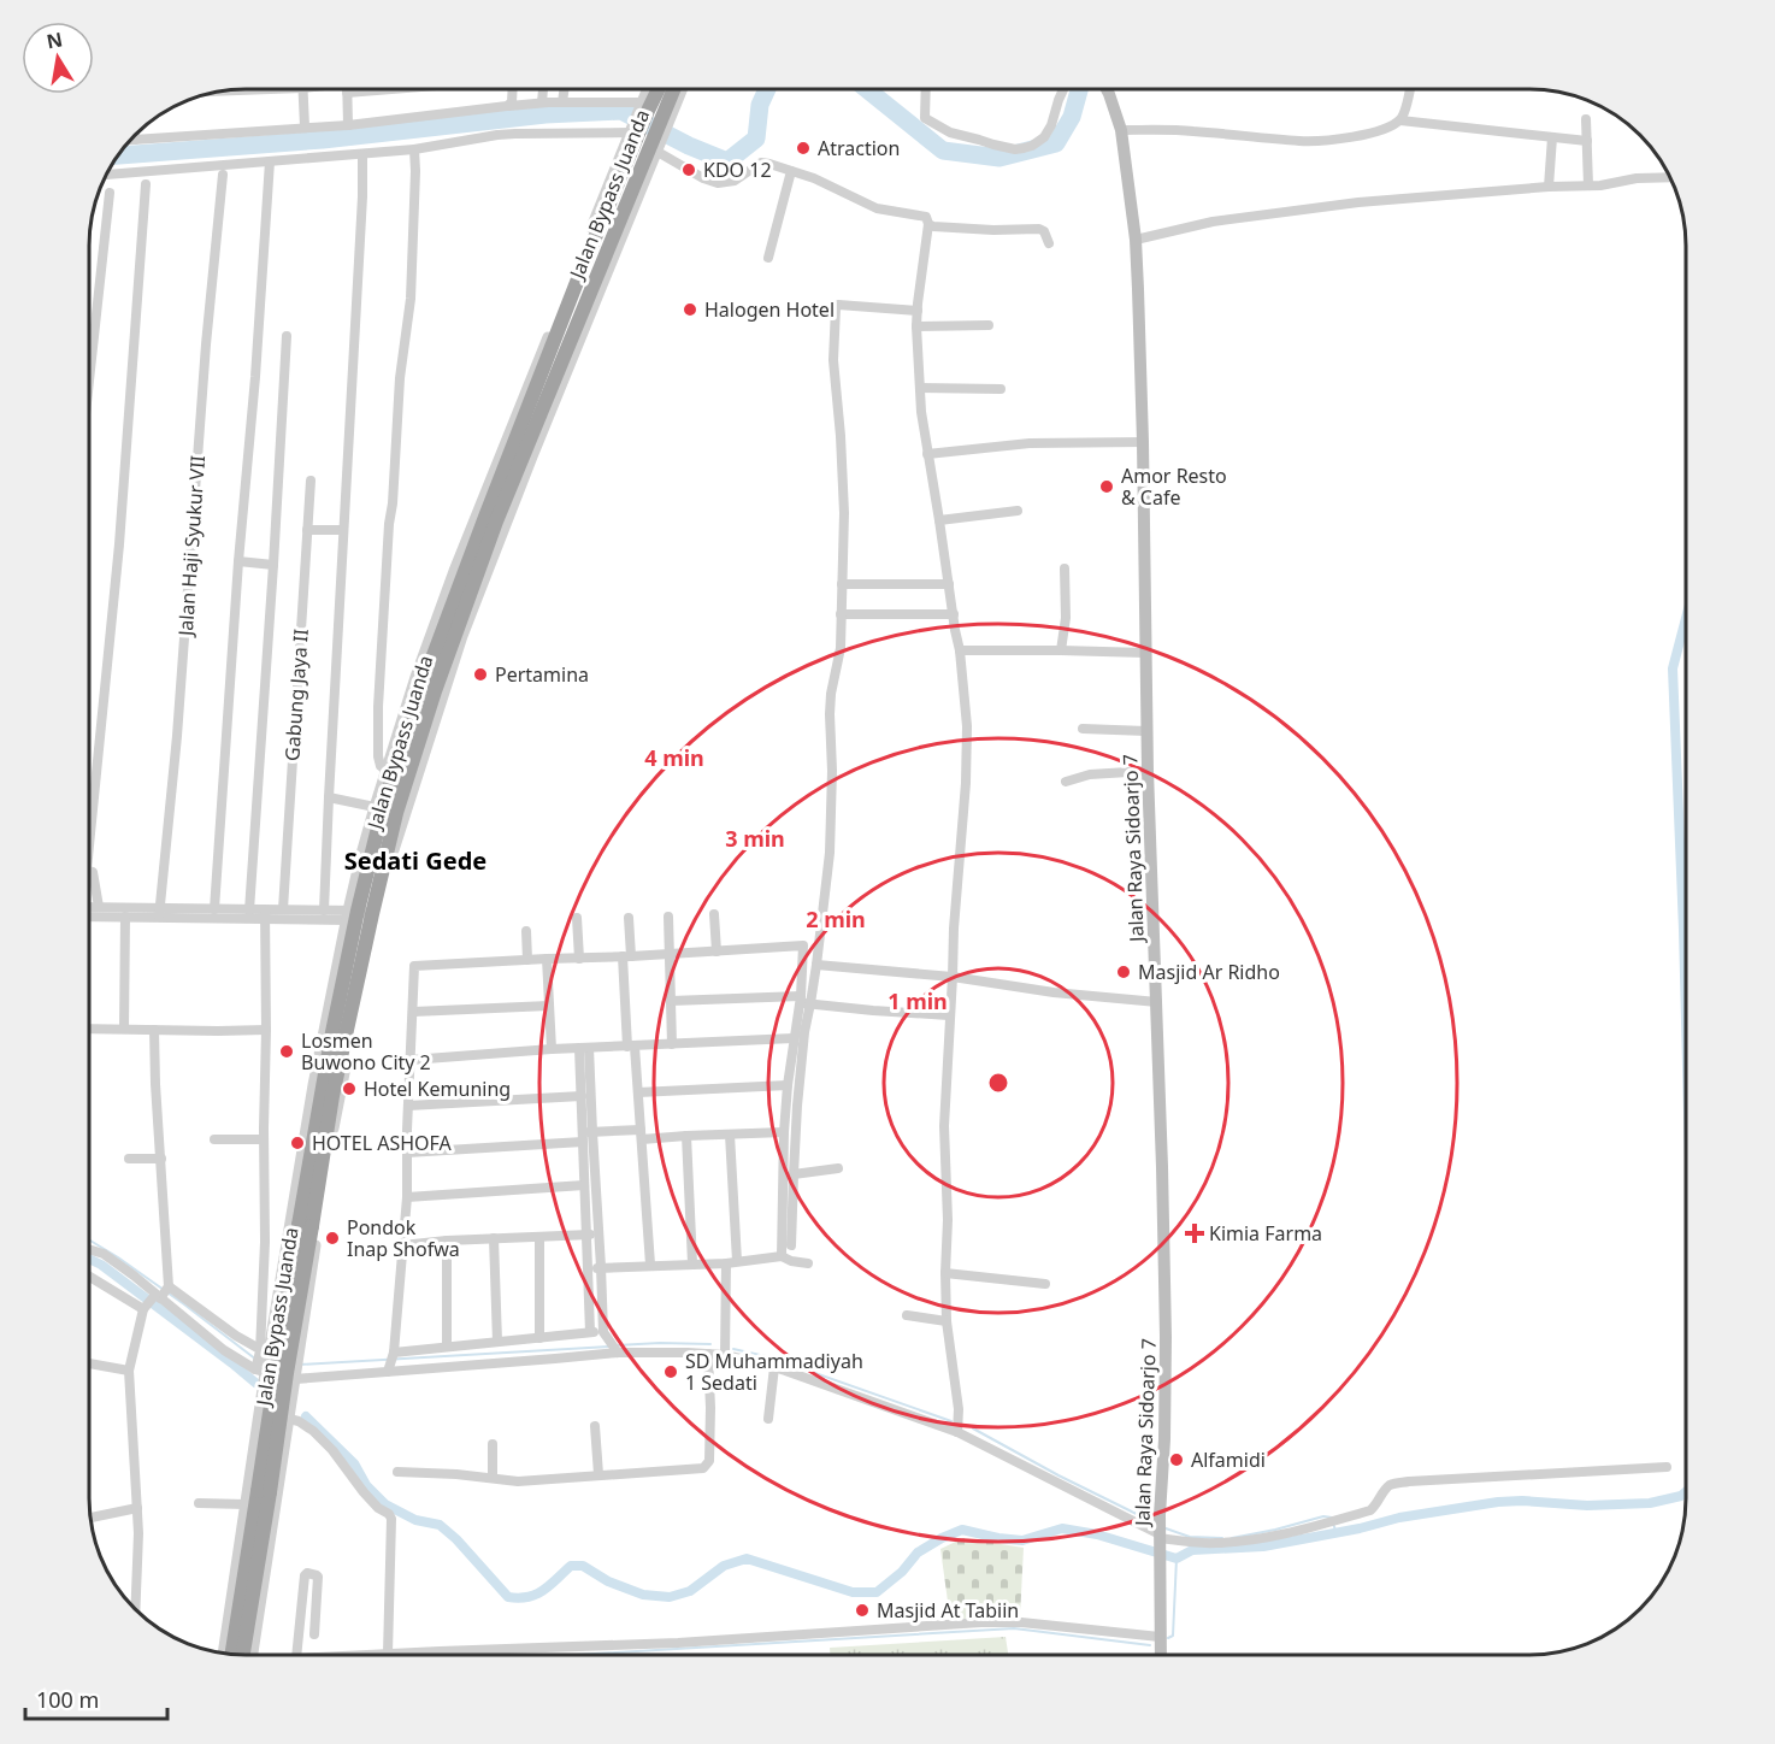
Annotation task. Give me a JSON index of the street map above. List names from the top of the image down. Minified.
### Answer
{"streets":{"highway":["Jalan Bypass Juanda"],"main road":["Jalan Raya Sidoarjo 7"],"street":["Jalan Haji Syukur VII","Gabung Jaya II"]},"districts":["Sedati Gede"],"places":{"other":["Atraction","KDO 12","Halogen Hotel","Amor Resto & Cafe","Pertamina","Masjid Ar Ridho","Losmen Buwono City 2","Hotel Kemuning","HOTEL ASHOFA","Pondok Inap Shofwa","SD Muhammadiyah 1 Sedati","Alfamidi","Masjid At Tabiin"],"health":["Kimia Farma"]},"scale_bar":"100 m","north":"top","rings":["4 min","3 min","2 min","1 min"]}
